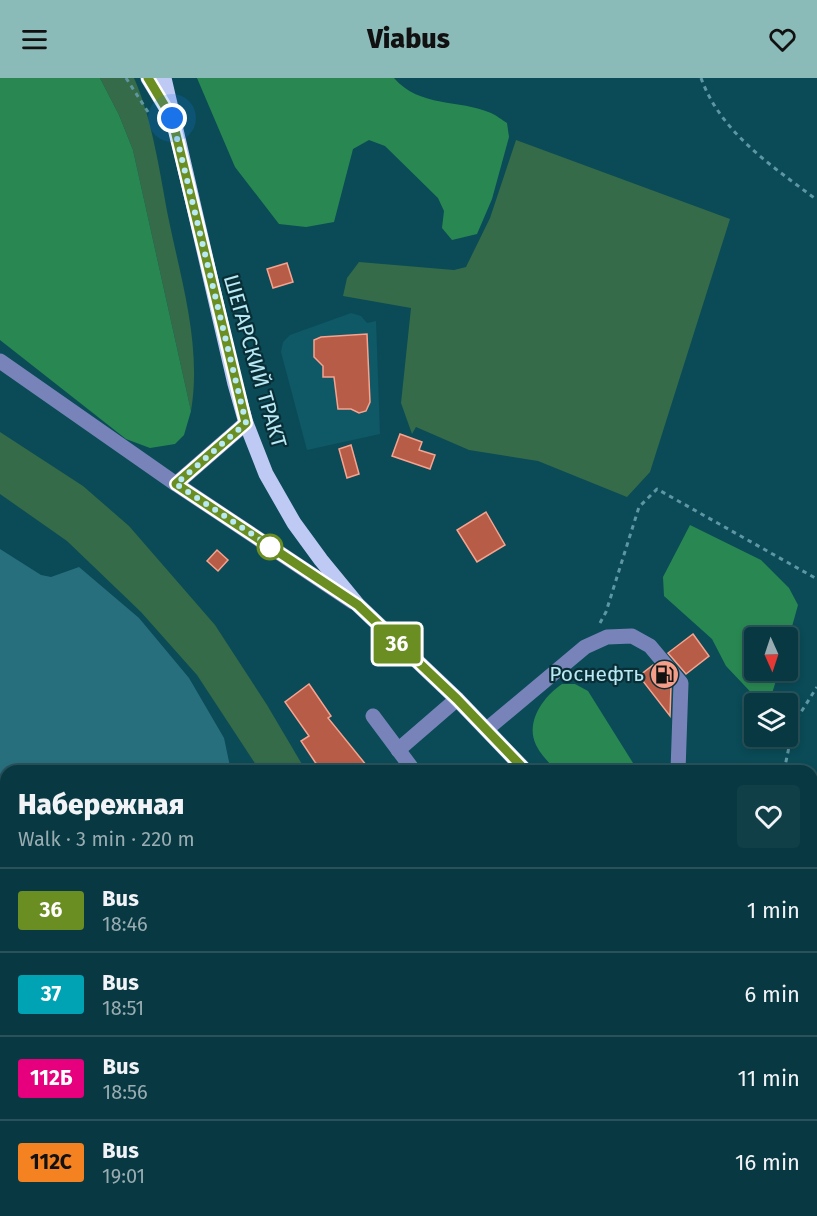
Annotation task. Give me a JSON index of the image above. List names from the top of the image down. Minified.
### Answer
{"streets":{"main road":["ШЕГАРСКИЙ ТРАКТ"]},"places":{"fuel station":["Роснефть"]},"lines":["bus line 36"],"north":"bottom","page":{"header":"Viabus","on_map":"36","heading":["Набережная","Walk · 3 min · 220 m"],"list":[{"mark":"36","name":"Bus","note":"18:46","value":"1 min"},{"mark":"37","name":"Bus","note":"18:51","value":"6 min"},{"mark":"112Б","name":"Bus","note":"18:56","value":"11 min"},{"mark":"112С","name":"Bus","note":"19:01","value":"16 min"}]}}
